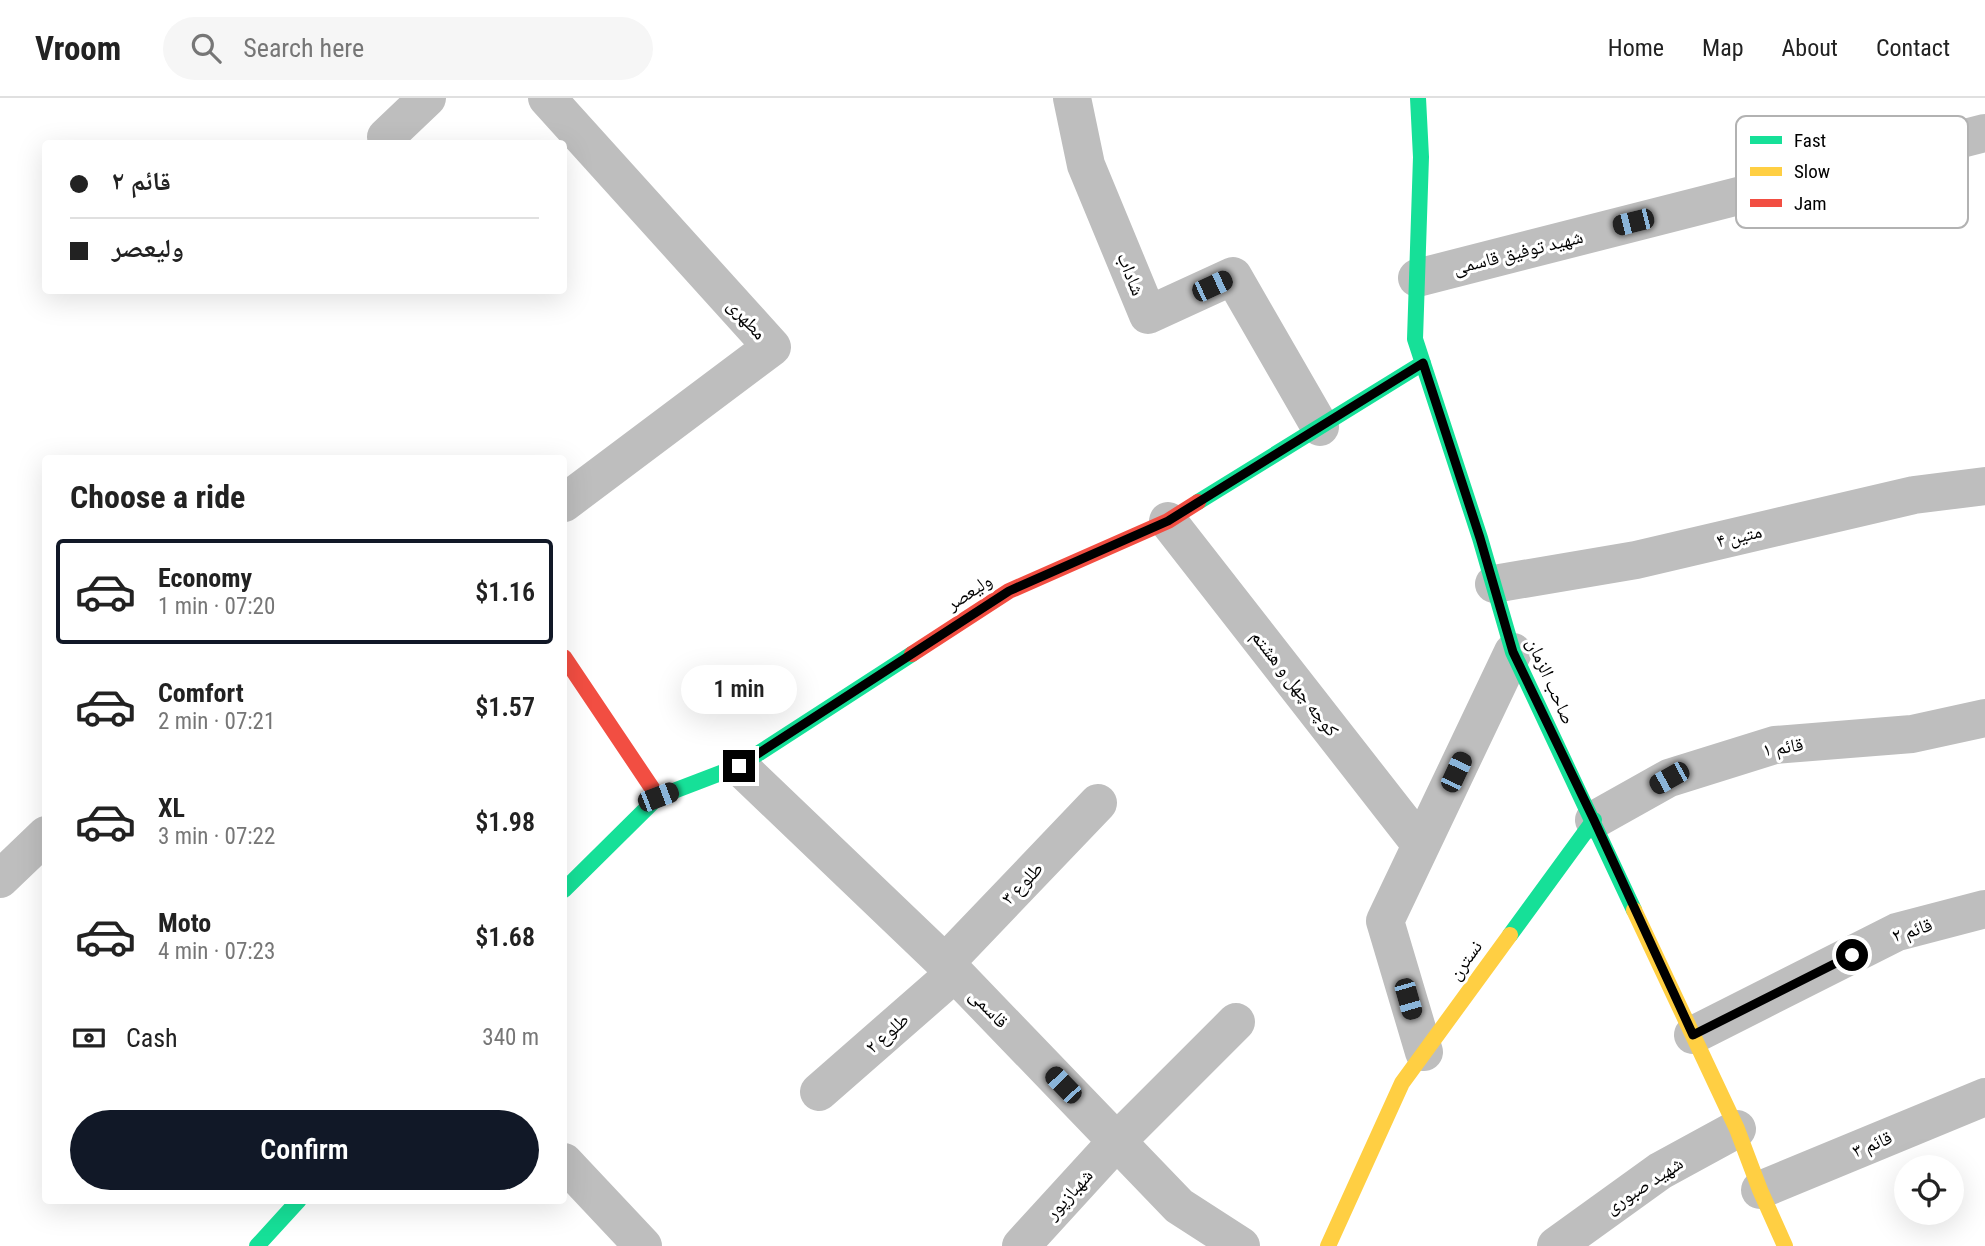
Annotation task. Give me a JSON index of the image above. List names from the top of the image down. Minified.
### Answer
{"streets":{"street":["شهید توفیق قاسمی","شاداب","مطهری","متین ۴","ولیعصر","صاحب الزمان","کوچه چهل و هشتم","قائم ۱","طلوع ۳","قائم ۲","نسترن","قاسمی","طلوع ۲","قائم ۳","شهید صبوری","شهبازپور"]},"crossings":[["شهید توفیق قاسمی","صاحب الزمان"],["شاداب","ولیعصر"],["متین ۴","صاحب الزمان"],["ولیعصر","صاحب الزمان"],["ولیعصر","کوچه چهل و هشتم"],["ولیعصر","قاسمی"],["صاحب الزمان","قائم ۱"],["صاحب الزمان","قائم ۲"],["صاحب الزمان","نسترن"],["صاحب الزمان","قائم ۳"],["صاحب الزمان","شهید صبوری"],["قائم ۱","نسترن"],["طلوع ۳","قاسمی"],["طلوع ۳","طلوع ۲"],["قاسمی","طلوع ۲"],["قاسمی","شهبازپور"]],"legend":["Fast","Slow","Jam"],"page":{"header":"Vroom","search":"Search here","nav":["Home","Map","About","Contact"],"banner":["قائم ۲","ولیعصر"],"heading":"Choose a ride","list":[{"name":"Economy","note":"1 min · 07:20","value":"$1.16"},{"name":"Comfort","note":"2 min · 07:21","value":"$1.57"},{"name":"XL","note":"3 min · 07:22","value":"$1.98"},{"name":"Moto","note":"4 min · 07:23","value":"$1.68"}],"bubble":"1 min","pay":["Cash","340 m"],"buttons":"Confirm"}}
